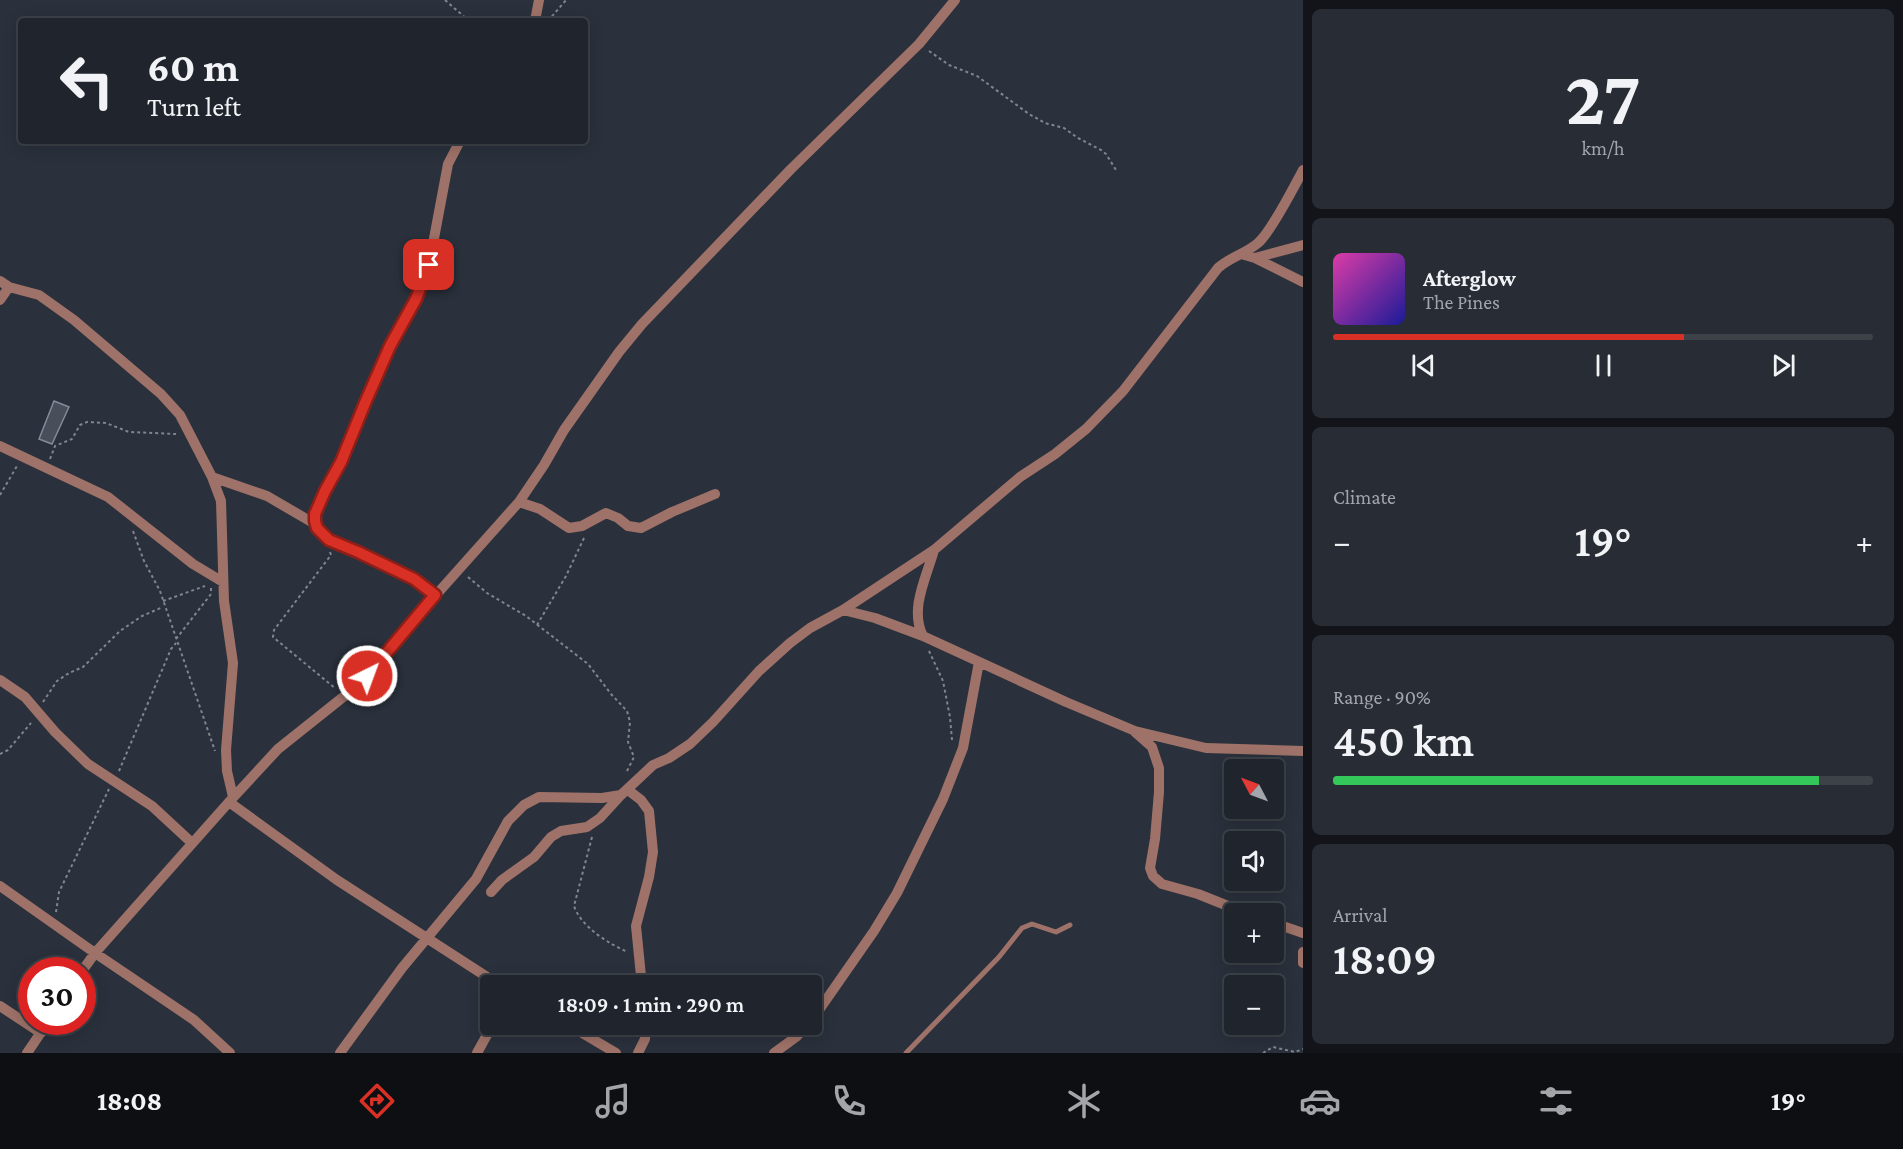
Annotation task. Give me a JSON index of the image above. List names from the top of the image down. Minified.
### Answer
{"north":"top left","page":{"tile":[["27","km/h"],"Climate",["Range · 90%","450 km"],["Arrival","18:09"]],"turn":["60 m","Turn left"],"song":["Afterglow","The Pines"],"heat":["−","19°","+"],"map_buttons":["+","−"],"limit":"30","trip":"18:09 · 1 min · 290 m","tabs":["18:08","19°"]}}
